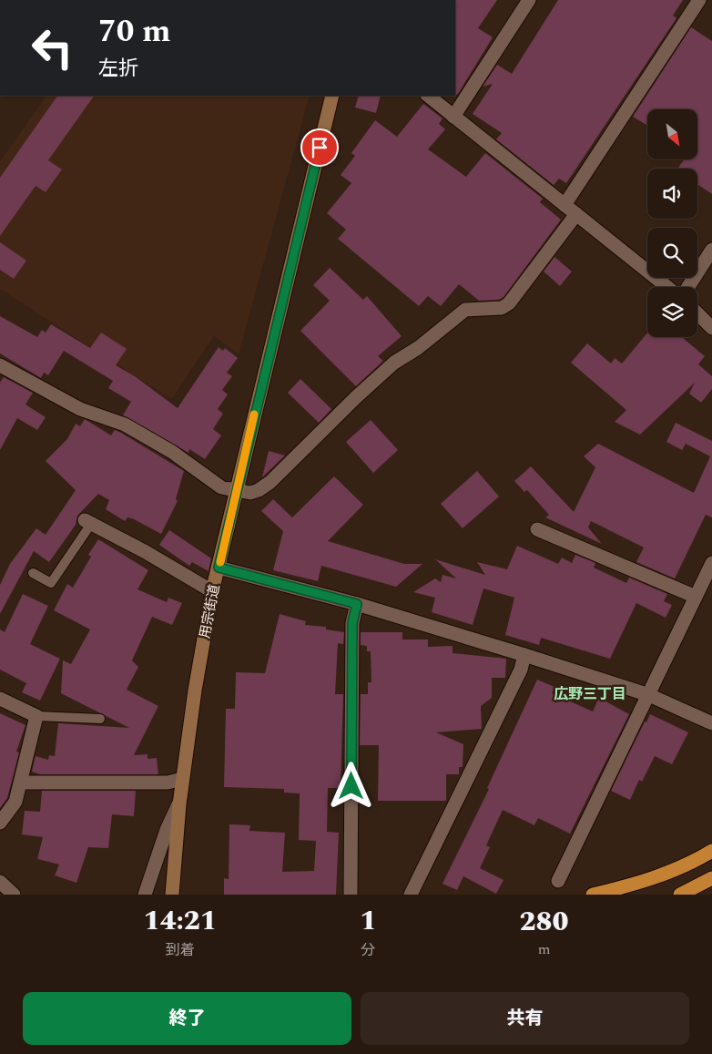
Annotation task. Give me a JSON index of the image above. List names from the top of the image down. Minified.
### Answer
{"streets":{"main road":["用宗街道"]},"districts":["広野三丁目"],"north":"bottom right","page":{"turn":["70 m","左折"],"eta":["14:21","到着","1","分","280","m"],"buttons":["終了","共有"]}}
